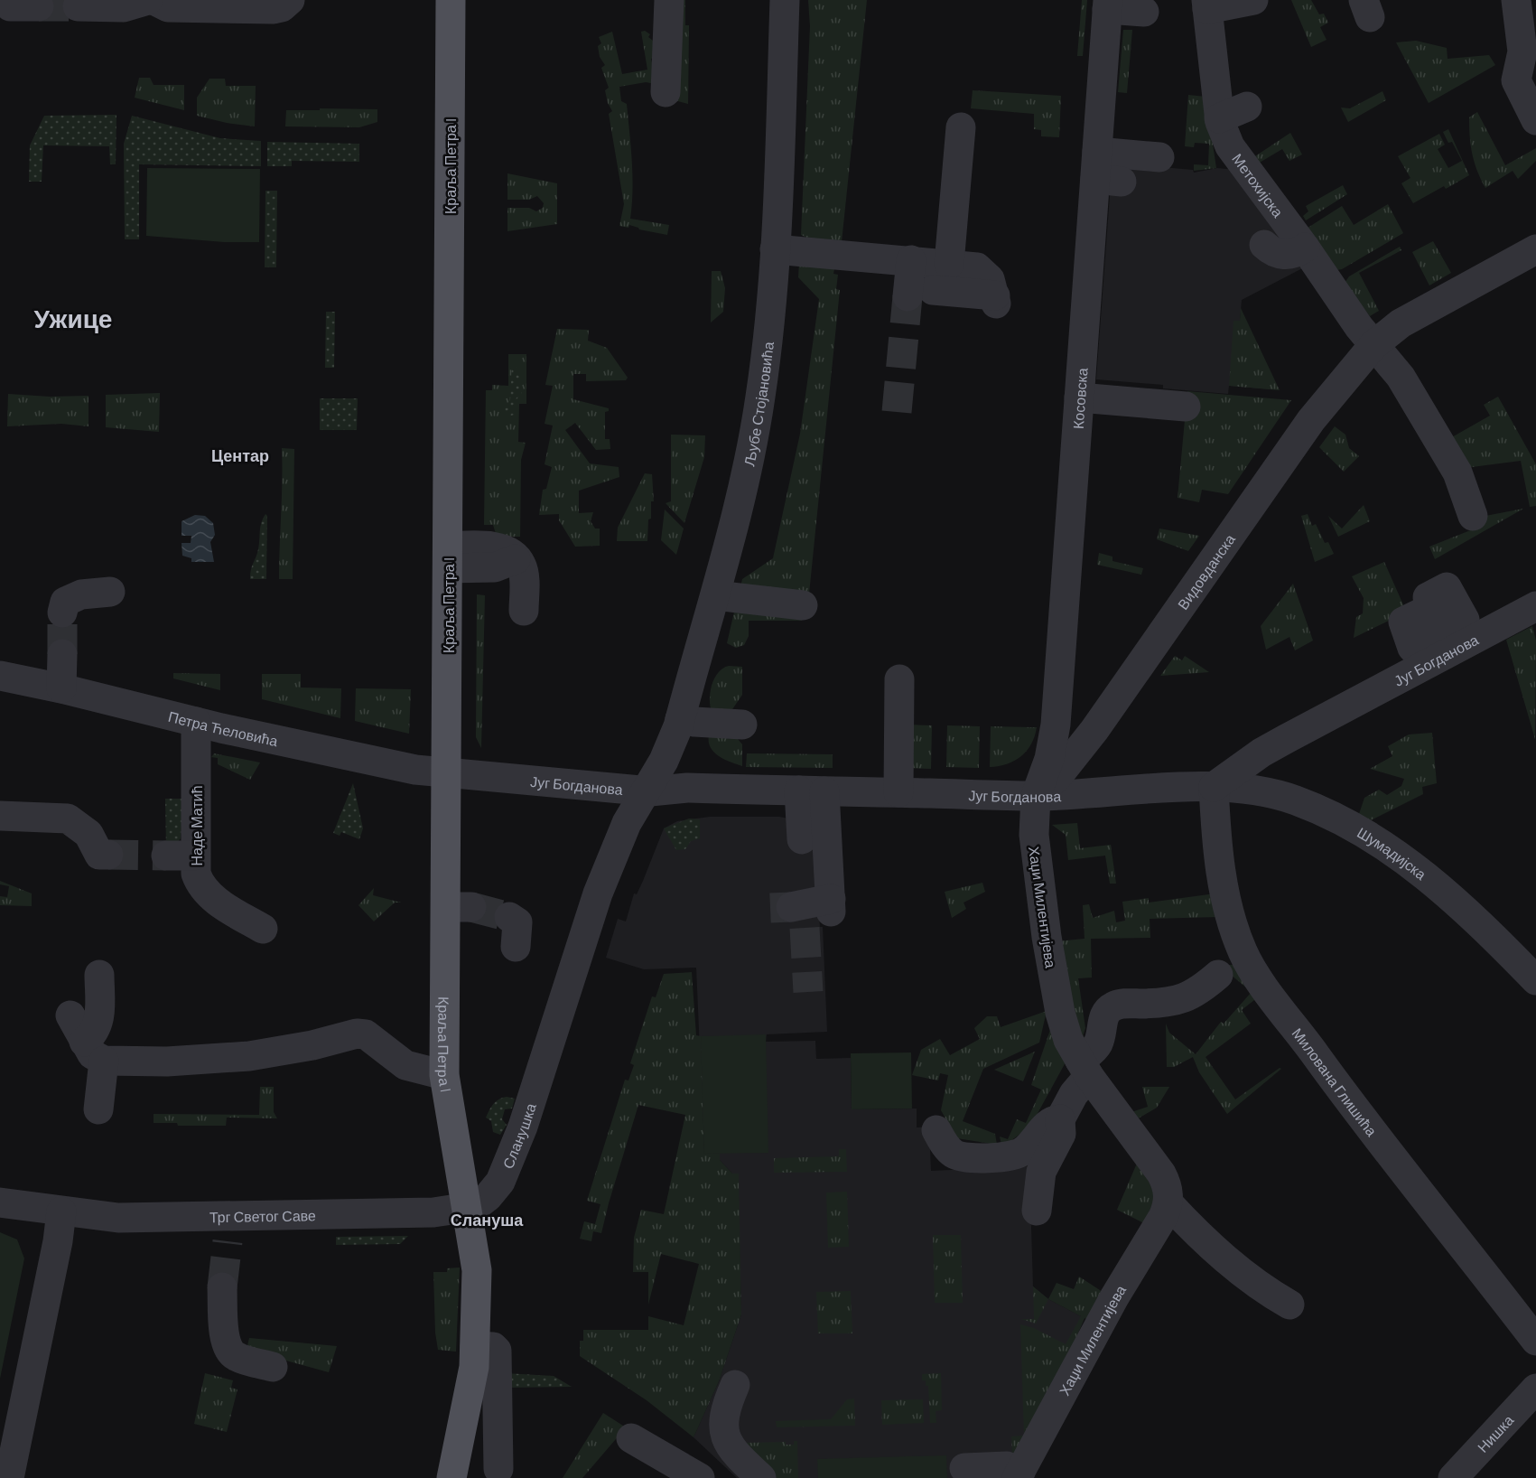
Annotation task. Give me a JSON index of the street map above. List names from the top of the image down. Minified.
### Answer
{"streets":{"main road":["Краља Петра I"],"street":["Метохијска","Косовска","Љубе Стојановића","Видовданска","Југ Богданова","Петра Ћеловића","Наде Матић","Шумадијска","Хаџи Милентијева","Милована Глишића","Сланушка","Трг Светог Саве","Нишка"]},"crossings":[["Краља Петра I","Југ Богданова"],["Краља Петра I","Петра Ћеловића"],["Краља Петра I","Сланушка"],["Краља Петра I","Трг Светог Саве"],["Метохијска","Видовданска"],["Косовска","Видовданска"],["Косовска","Југ Богданова"],["Косовска","Хаџи Милентијева"],["Љубе Стојановића","Југ Богданова"],["Љубе Стојановића","Сланушка"],["Видовданска","Југ Богданова"],["Видовданска","Хаџи Милентијева"],["Југ Богданова","Петра Ћеловића"],["Југ Богданова","Шумадијска"],["Југ Богданова","Хаџи Милентијева"],["Југ Богданова","Милована Глишића"],["Југ Богданова","Сланушка"],["Петра Ћеловића","Наде Матић"],["Шумадијска","Милована Глишића"],["Сланушка","Трг Светог Саве"]],"districts":["Ужице","Центар","Слануша"]}
